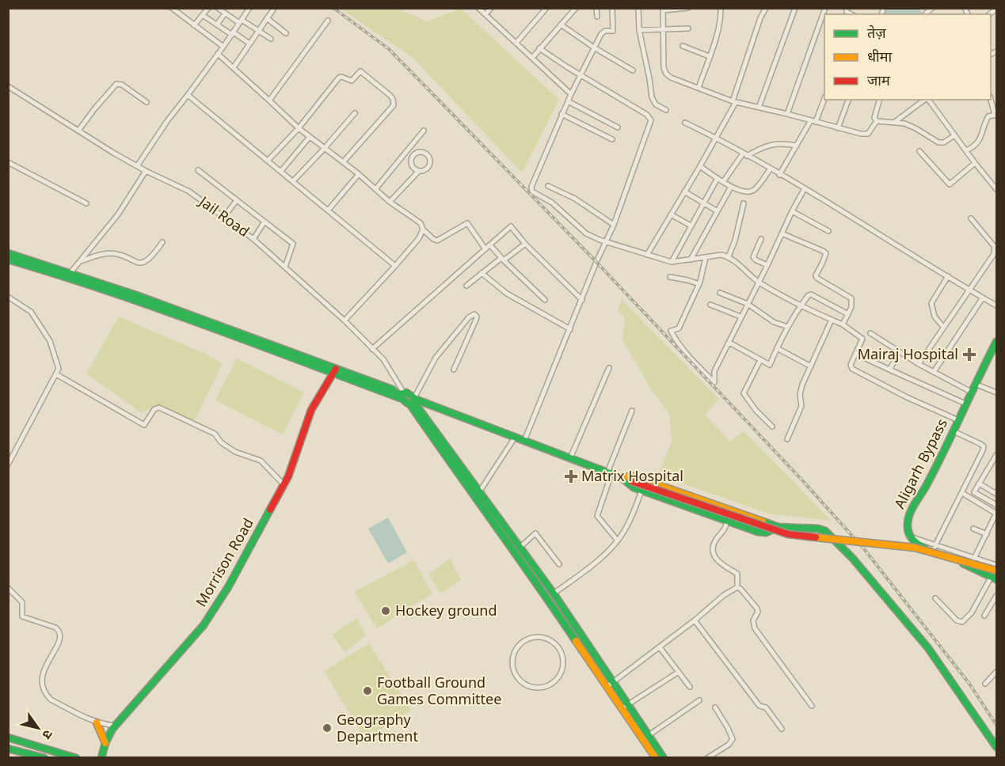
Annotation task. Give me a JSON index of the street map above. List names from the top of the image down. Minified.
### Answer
{"streets":{"main road":["Aligarh Bypass","Morrison Road"],"street":["Jail Road"]},"places":{"health":["Mairaj Hospital","Matrix Hospital"],"other":["Hockey ground","Football Ground Games Committee","Geography Department"]},"legend":["तेज़","धीमा","जाम"],"north":"bottom right"}
